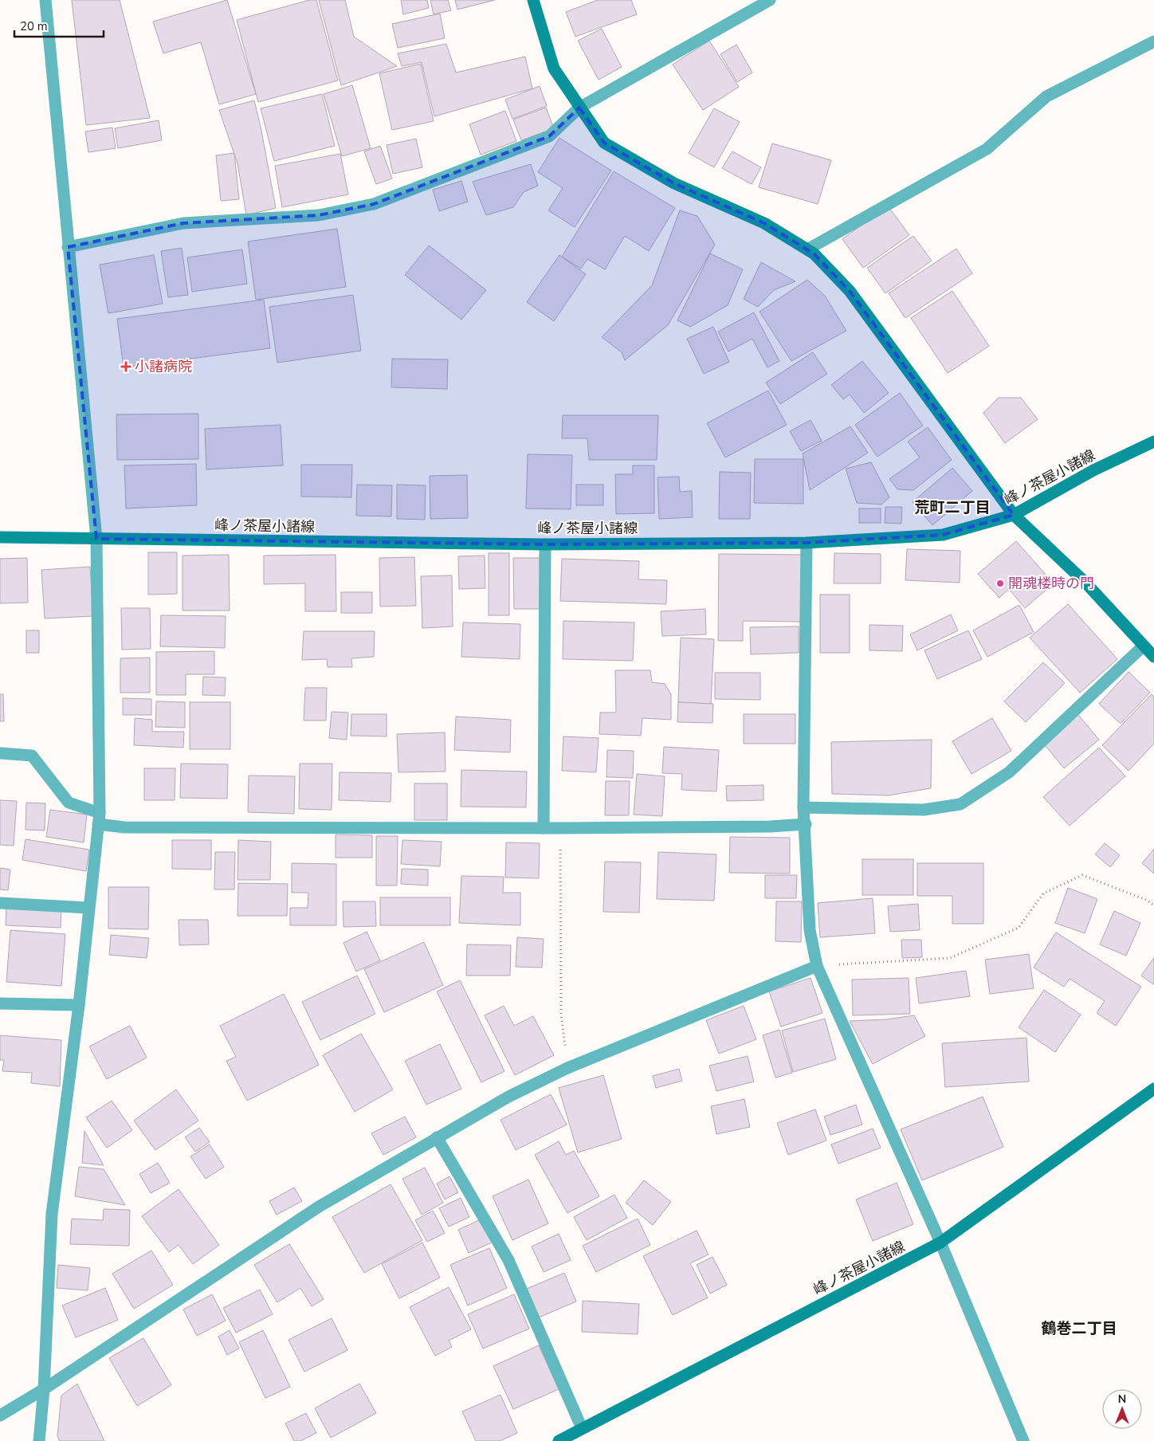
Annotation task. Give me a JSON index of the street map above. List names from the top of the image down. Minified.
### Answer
{"streets":{"main road":["峰ノ茶屋小諸線"]},"districts":["荒町二丁目","鶴巻二丁目"],"places":{"health":["小諸病院"],"other":["開魂楼時の門"]},"scale_bar":"20 m","north":"top"}
